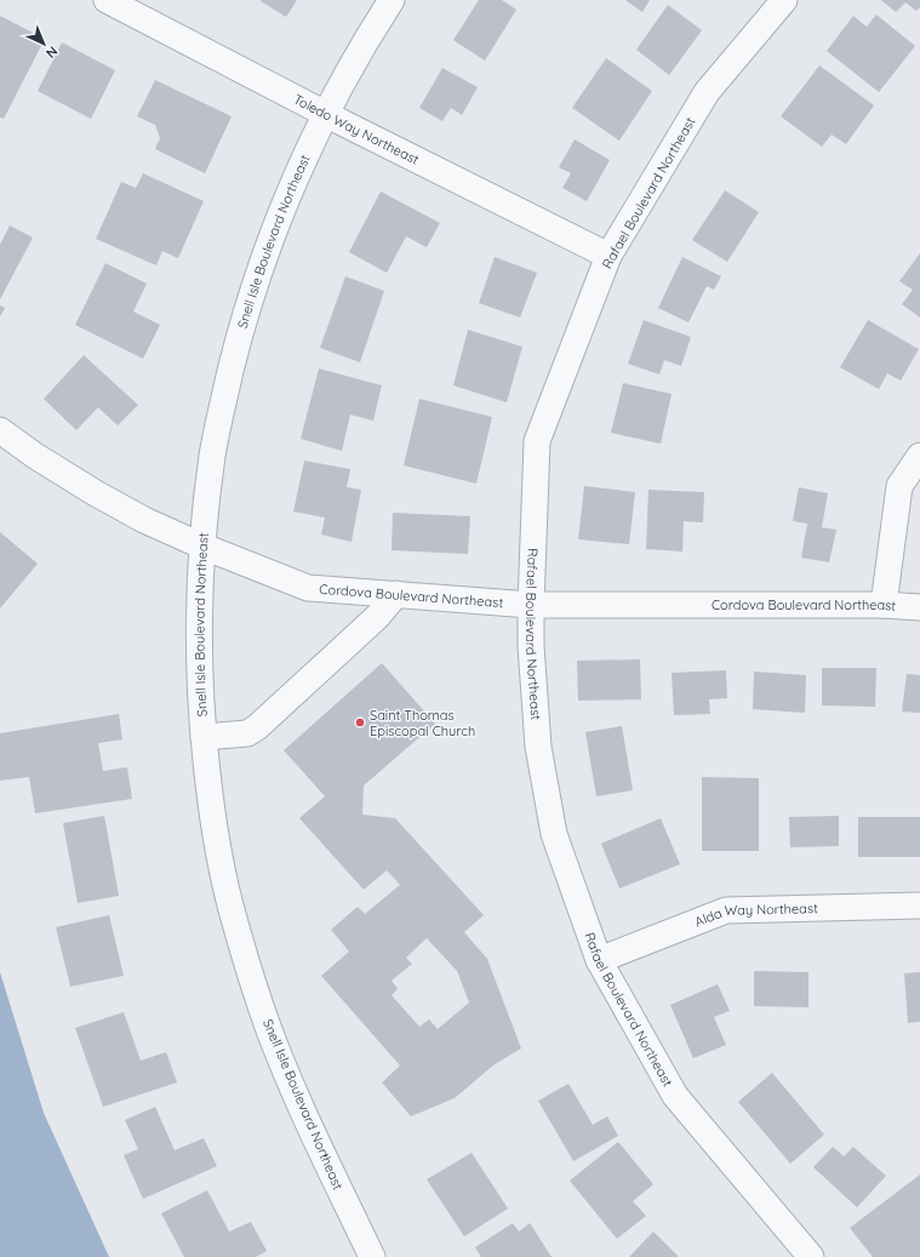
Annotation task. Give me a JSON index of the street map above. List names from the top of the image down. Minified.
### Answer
{"streets":{"street":["Toledo Way Northeast","Rafael Boulevard Northeast","Snell Isle Boulevard Northeast","Cordova Boulevard Northeast","Alda Way Northeast"]},"crossings":[["Toledo Way Northeast","Rafael Boulevard Northeast"],["Toledo Way Northeast","Snell Isle Boulevard Northeast"],["Rafael Boulevard Northeast","Cordova Boulevard Northeast"],["Rafael Boulevard Northeast","Alda Way Northeast"],["Snell Isle Boulevard Northeast","Cordova Boulevard Northeast"]],"places":["Saint Thomas Episcopal Church"],"north":"bottom right"}
